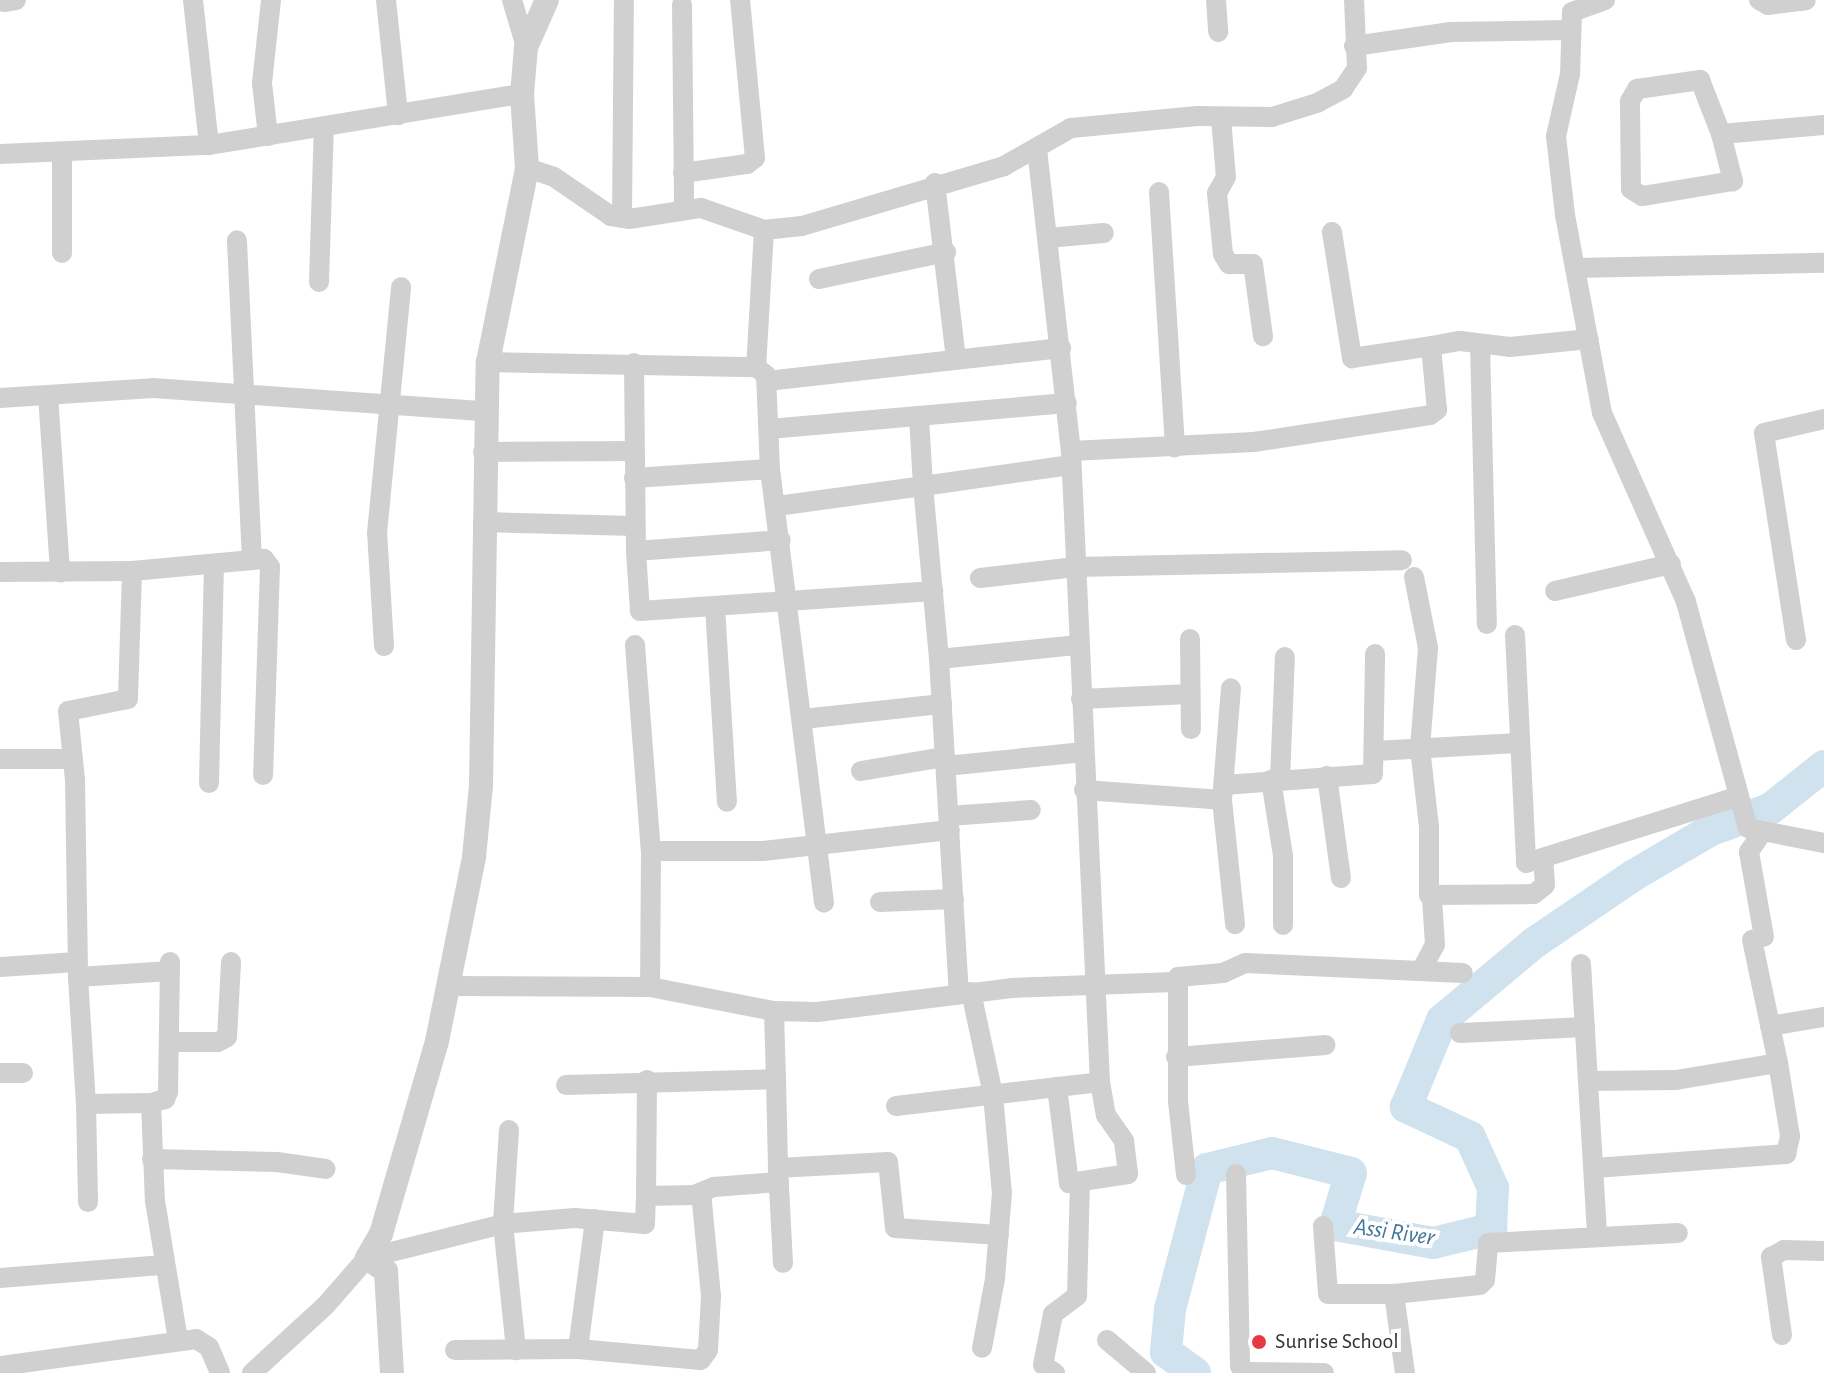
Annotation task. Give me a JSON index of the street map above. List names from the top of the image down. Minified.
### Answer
{"water":["Assi River"],"places":["Sunrise School"]}
